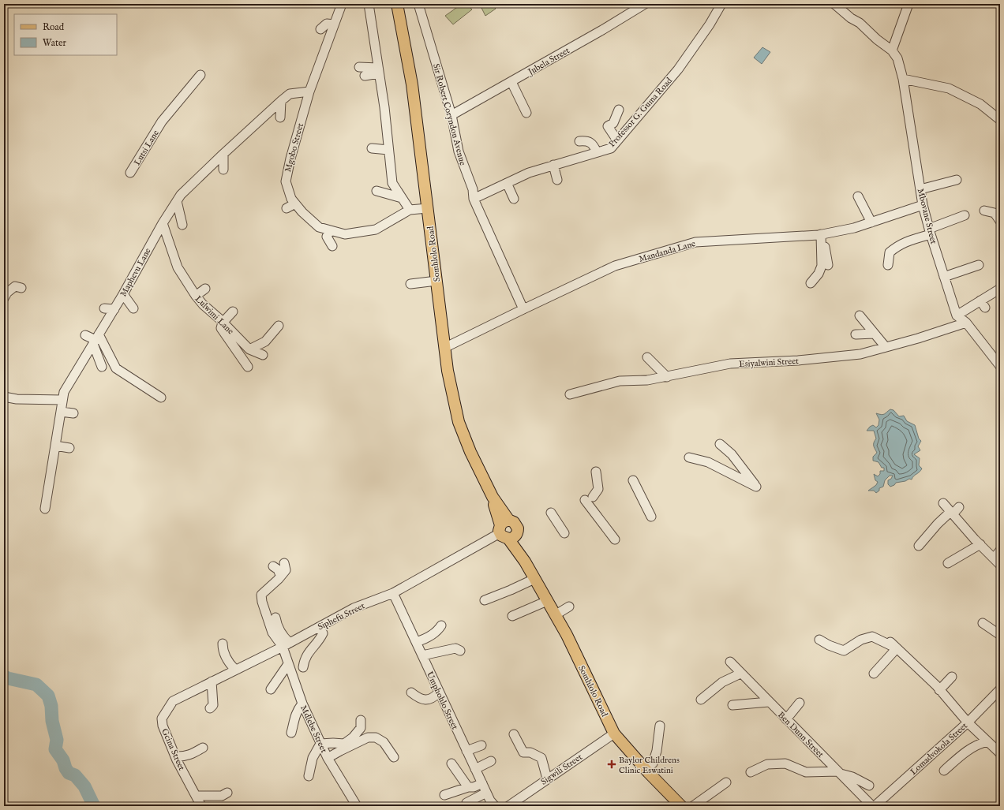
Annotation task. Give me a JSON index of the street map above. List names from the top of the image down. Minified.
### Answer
{"streets":{"main road":["Somhlolo Road"],"street":["Jubela Street","Professor G. Guma Road","Sir Robert Coryndon Avenue","Lutsi Lane","Mgobo Street","Mbovane Street","Mandanda Lane","Maphevu Lane","Lulwimi Lane","Esiyalwini Street","Siphefu Street","Umphohlo Street","Mdlebe Street","Ben Dunn Street","Lomadvokola Street","Gcina Street","Sigwili Street"]},"crossings":[["Jubela Street","Sir Robert Coryndon Avenue"],["Professor G. Guma Road","Sir Robert Coryndon Avenue"],["Sir Robert Coryndon Avenue","Mandanda Lane"],["Mgobo Street","Somhlolo Road"],["Mgobo Street","Maphevu Lane"],["Mbovane Street","Mandanda Lane"],["Mandanda Lane","Somhlolo Road"],["Somhlolo Road","Siphefu Street"],["Somhlolo Road","Sigwili Street"],["Maphevu Lane","Lulwimi Lane"],["Siphefu Street","Umphohlo Street"],["Siphefu Street","Mdlebe Street"],["Siphefu Street","Gcina Street"],["Ben Dunn Street","Lomadvokola Street"]],"places":{"health":["Baylor Childrens Clinic Eswatini"]},"legend":["Road","Water"]}
